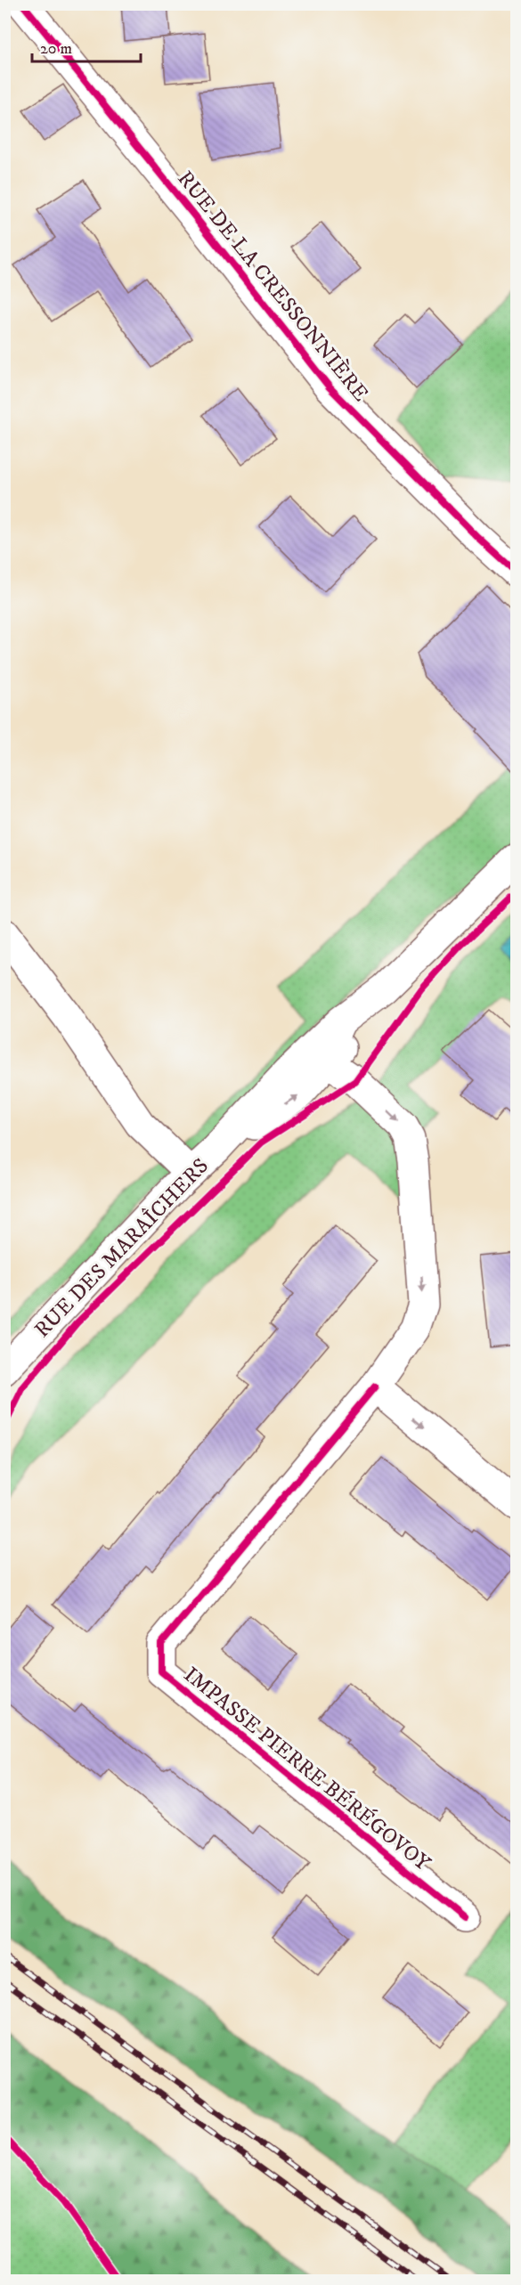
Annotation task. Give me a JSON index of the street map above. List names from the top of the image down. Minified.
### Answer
{"streets":{"street":["RUE DE LA CRESSONNIÈRE","RUE DES MARAÎCHERS","IMPASSE PIERRE BÉRÉGOVOY"]},"scale_bar":"20 m"}
